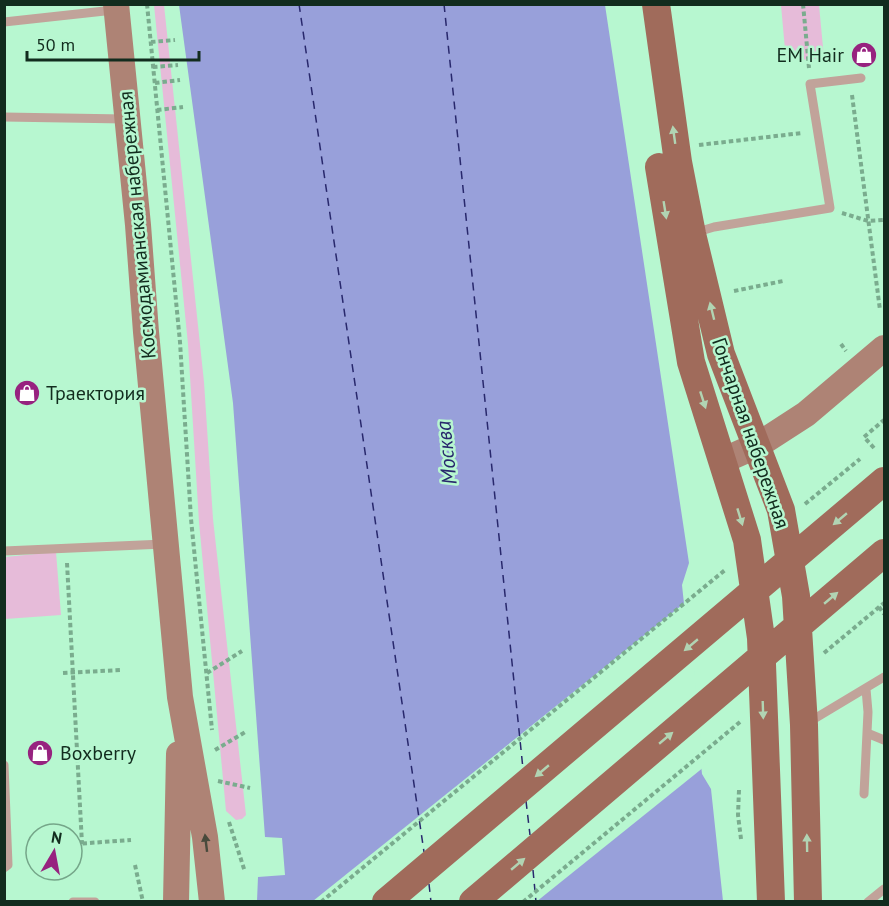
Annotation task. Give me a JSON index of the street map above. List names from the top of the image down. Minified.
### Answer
{"streets":{"main road":["Космодамианская набережная","Гончарная набережная"]},"water":["Москва"],"places":{"shop":["EM Hair","Траектория","Boxberry"]},"scale_bar":"50 m","north":"top"}
